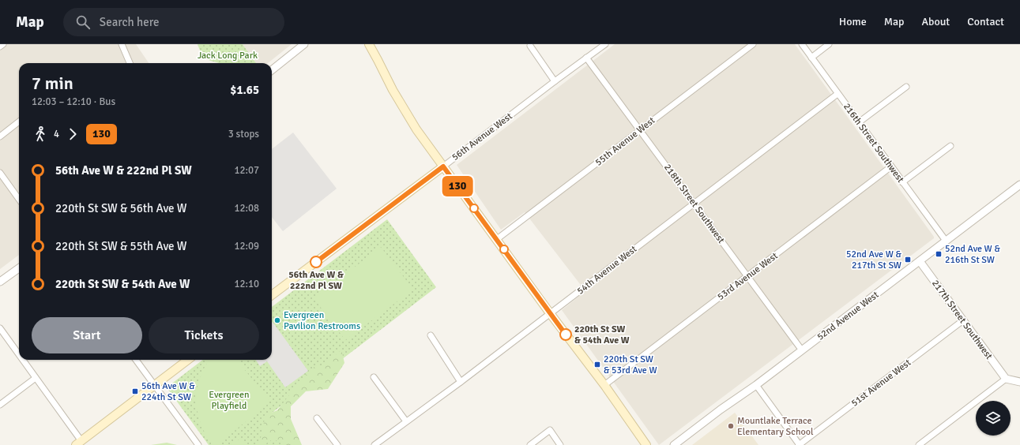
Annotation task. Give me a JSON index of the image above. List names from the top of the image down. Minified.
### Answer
{"streets":{"main road":["56th Avenue West"],"street":["55th Avenue West","216th Street Southwest","218th Street Southwest","54th Avenue West","53rd Avenue West","52nd Avenue West","217th Street Southwest","51st Avenue West"]},"crossings":[["56th Avenue West","218th Street Southwest"],["55th Avenue West","218th Street Southwest"],["216th Street Southwest","54th Avenue West"],["216th Street Southwest","53rd Avenue West"],["216th Street Southwest","52nd Avenue West"],["218th Street Southwest","54th Avenue West"],["218th Street Southwest","53rd Avenue West"],["218th Street Southwest","52nd Avenue West"],["52nd Avenue West","217th Street Southwest"],["217th Street Southwest","51st Avenue West"]],"parks":["Jack Long Park","Evergreen Playfield"],"places":{"transit":["52nd Ave W & 216th St SW","52nd Ave W & 217th St SW","220th St SW & 53rd Ave W","56th Ave W & 224th St SW"],"other":["56th Ave W & 222nd Pl SW","Evergreen Pavilion Restrooms","220th St SW & 54th Ave W","Mountlake Terrace Elementary School"]},"lines":["bus line 130"],"page":{"header":"Map","search":"Search here","nav":["Home","Map","About","Contact"],"on_map":"130","heading":["7 min","12:03 – 12:10 · Bus","$1.65"],"legs":["4","130","3 stops"],"list":[{"name":"56th Ave W & 222nd Pl SW","value":"12:07"},{"name":"220th St SW & 56th Ave W","value":"12:08"},{"name":"220th St SW & 55th Ave W","value":"12:09"},{"name":"220th St SW & 54th Ave W","value":"12:10"}],"buttons":["Start","Tickets"]}}
